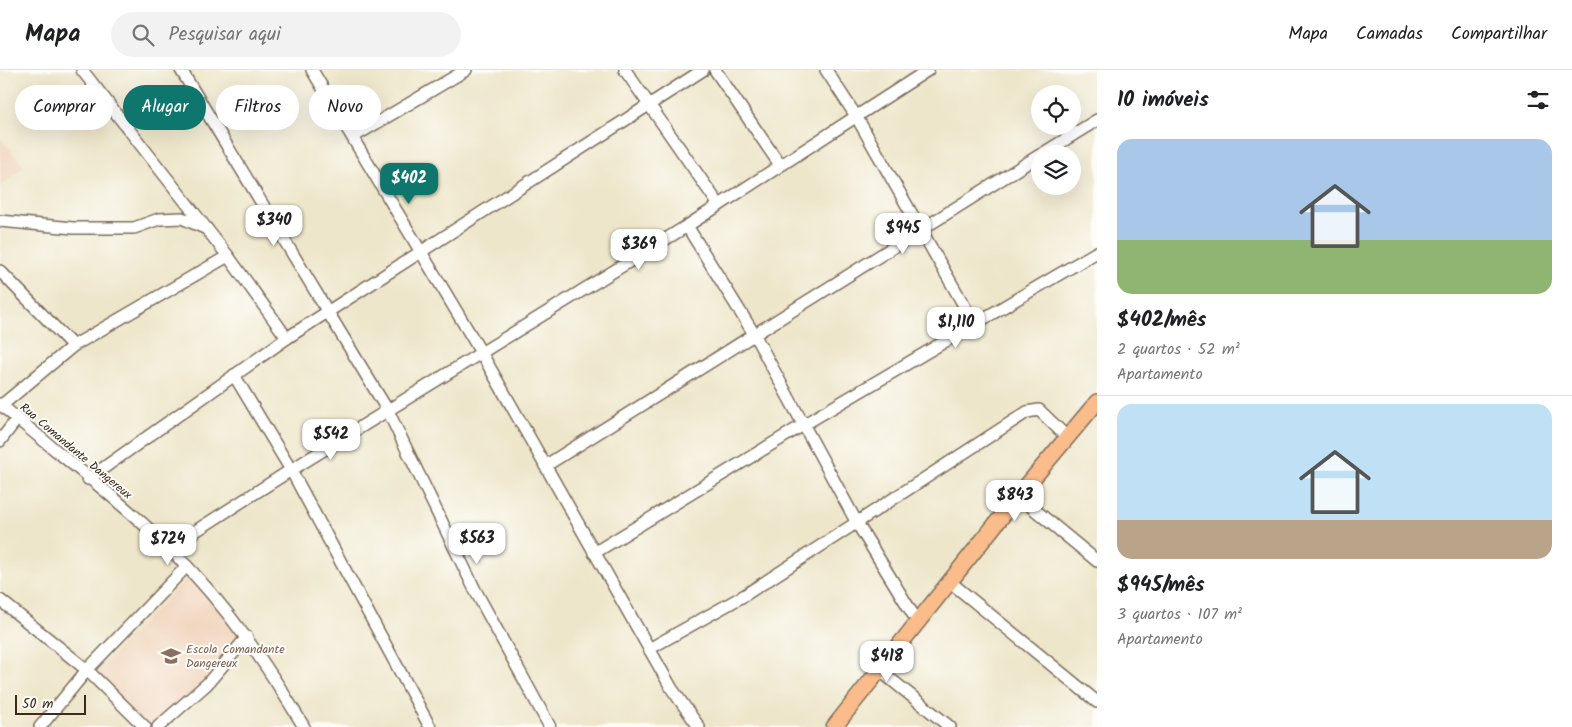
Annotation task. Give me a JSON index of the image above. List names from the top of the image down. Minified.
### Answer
{"streets":{"street":["Rua Comandante Dangereux"]},"places":{"school or university":["Escola Comandante Dangereux"]},"scale_bar":"50 m","page":{"header":"Mapa","search":"Pesquisar aqui","nav":["Mapa","Camadas","Compartilhar"],"heading":"10 imóveis","chip":["Comprar","Alugar","Filtros","Novo"],"list":[{"name":"$402/mês","note":"2 quartos · 52 m² · Apartamento"},{"name":"$945/mês","note":"3 quartos · 107 m² · Apartamento"}],"price":["$402","$340","$945","$369","$1,110","$542","$843","$563","$724","$418"],"scale":"50 m"}}
